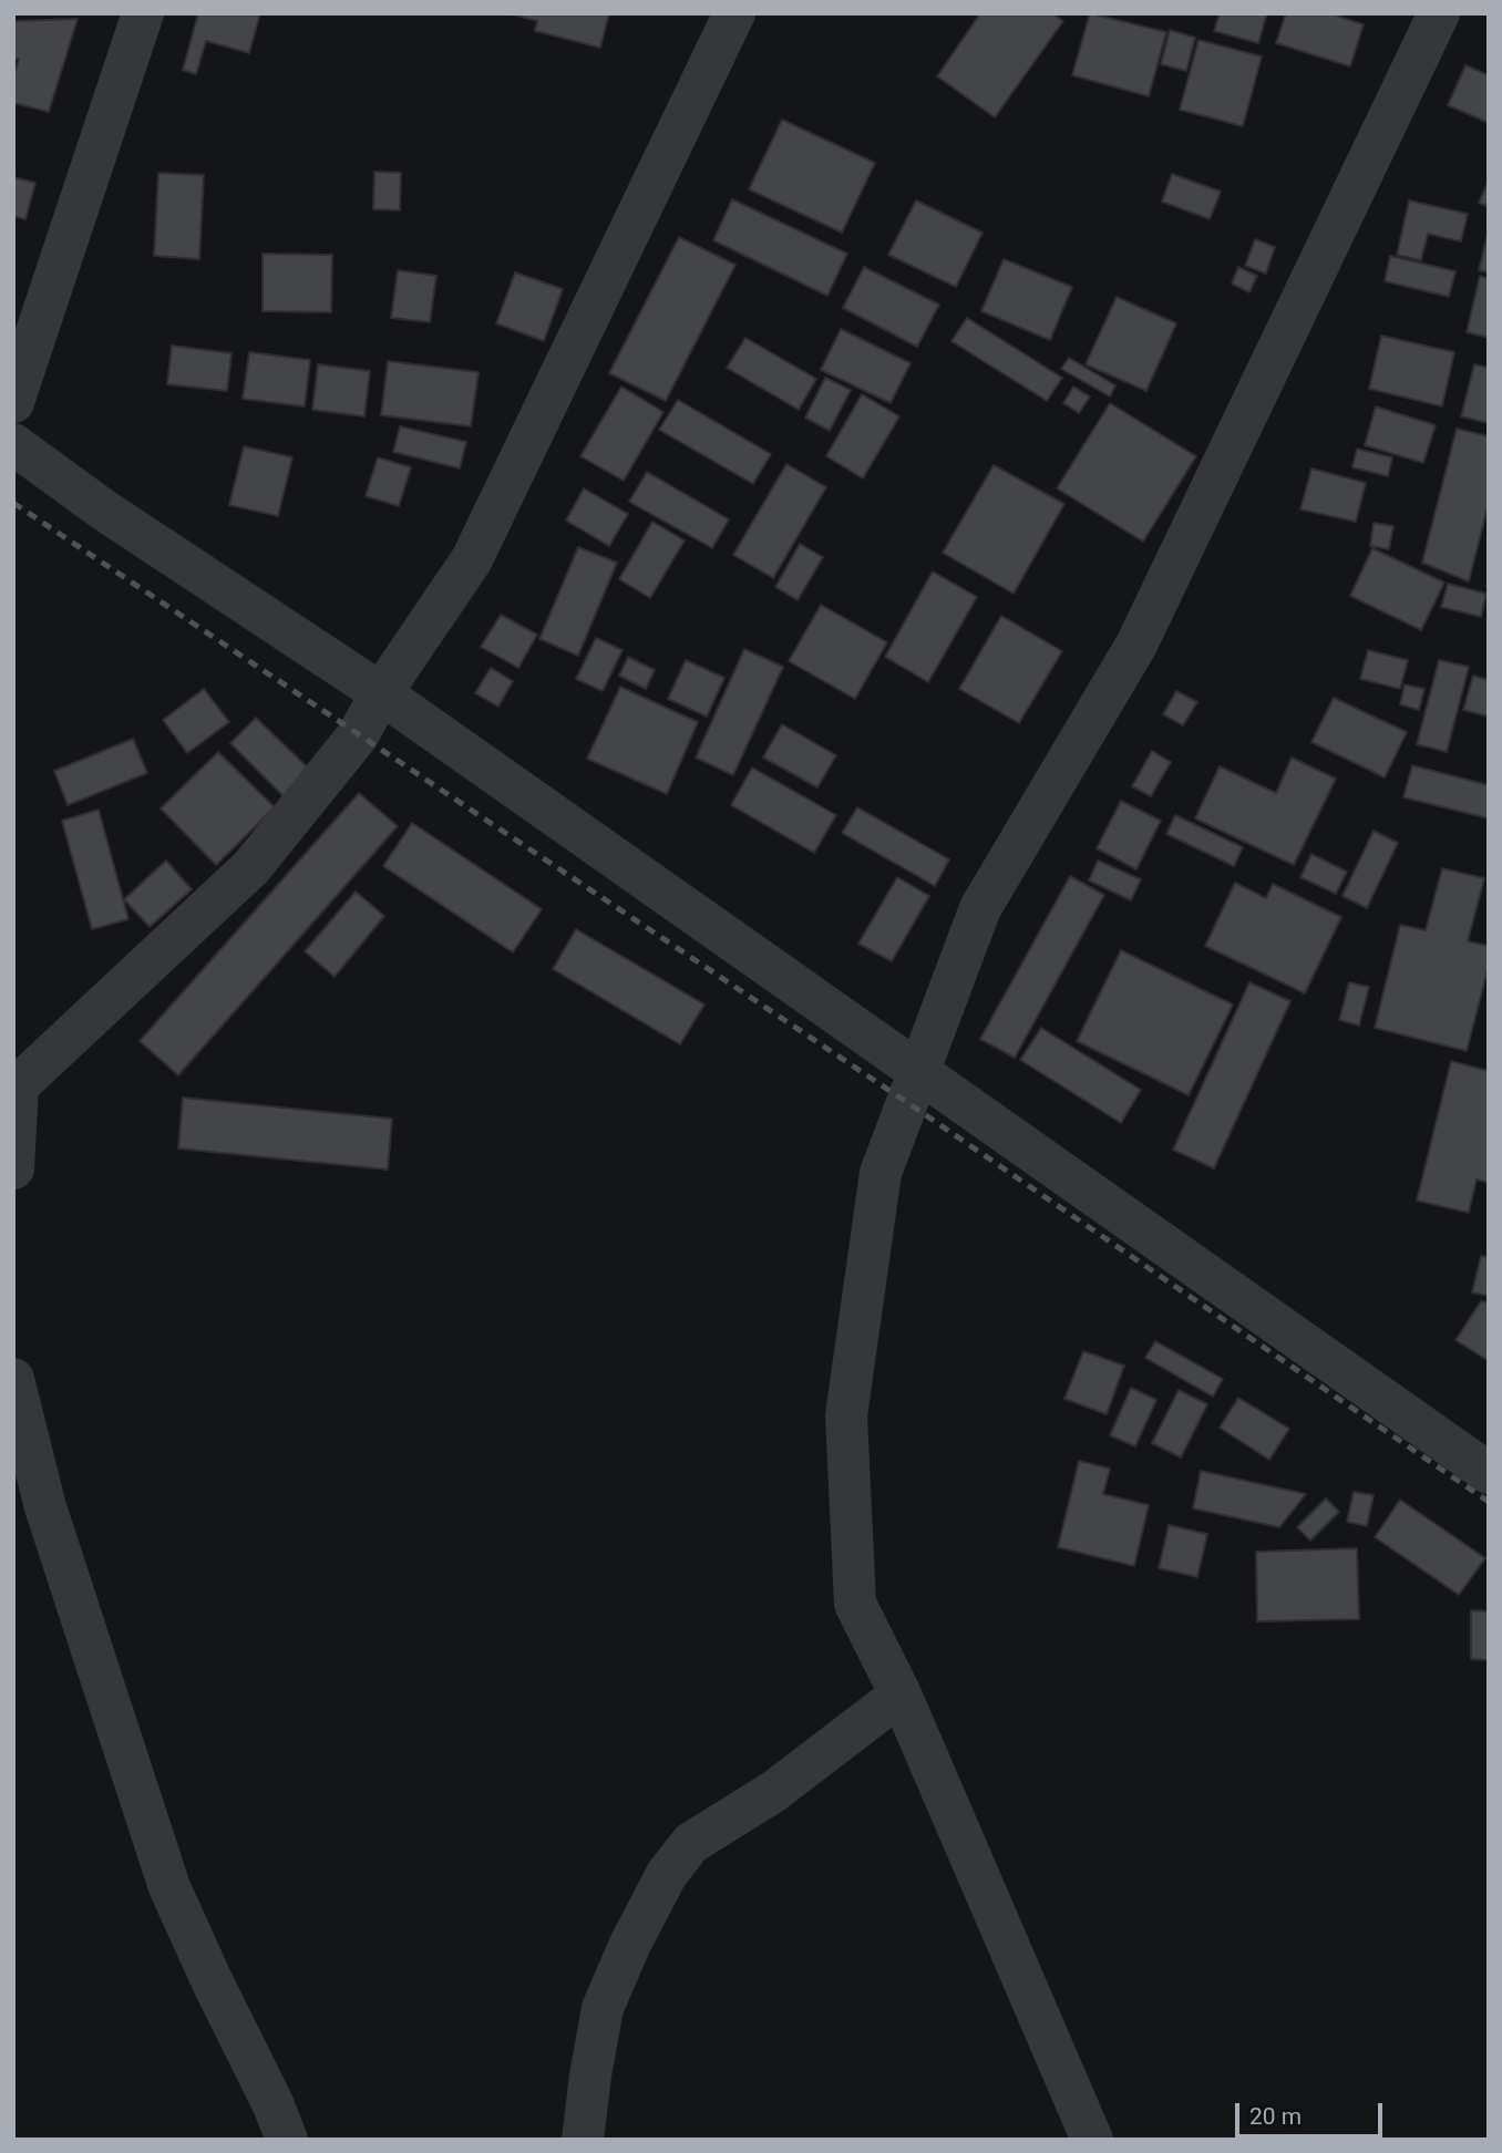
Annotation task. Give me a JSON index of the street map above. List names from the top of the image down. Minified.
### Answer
{"scale_bar":"20 m"}
